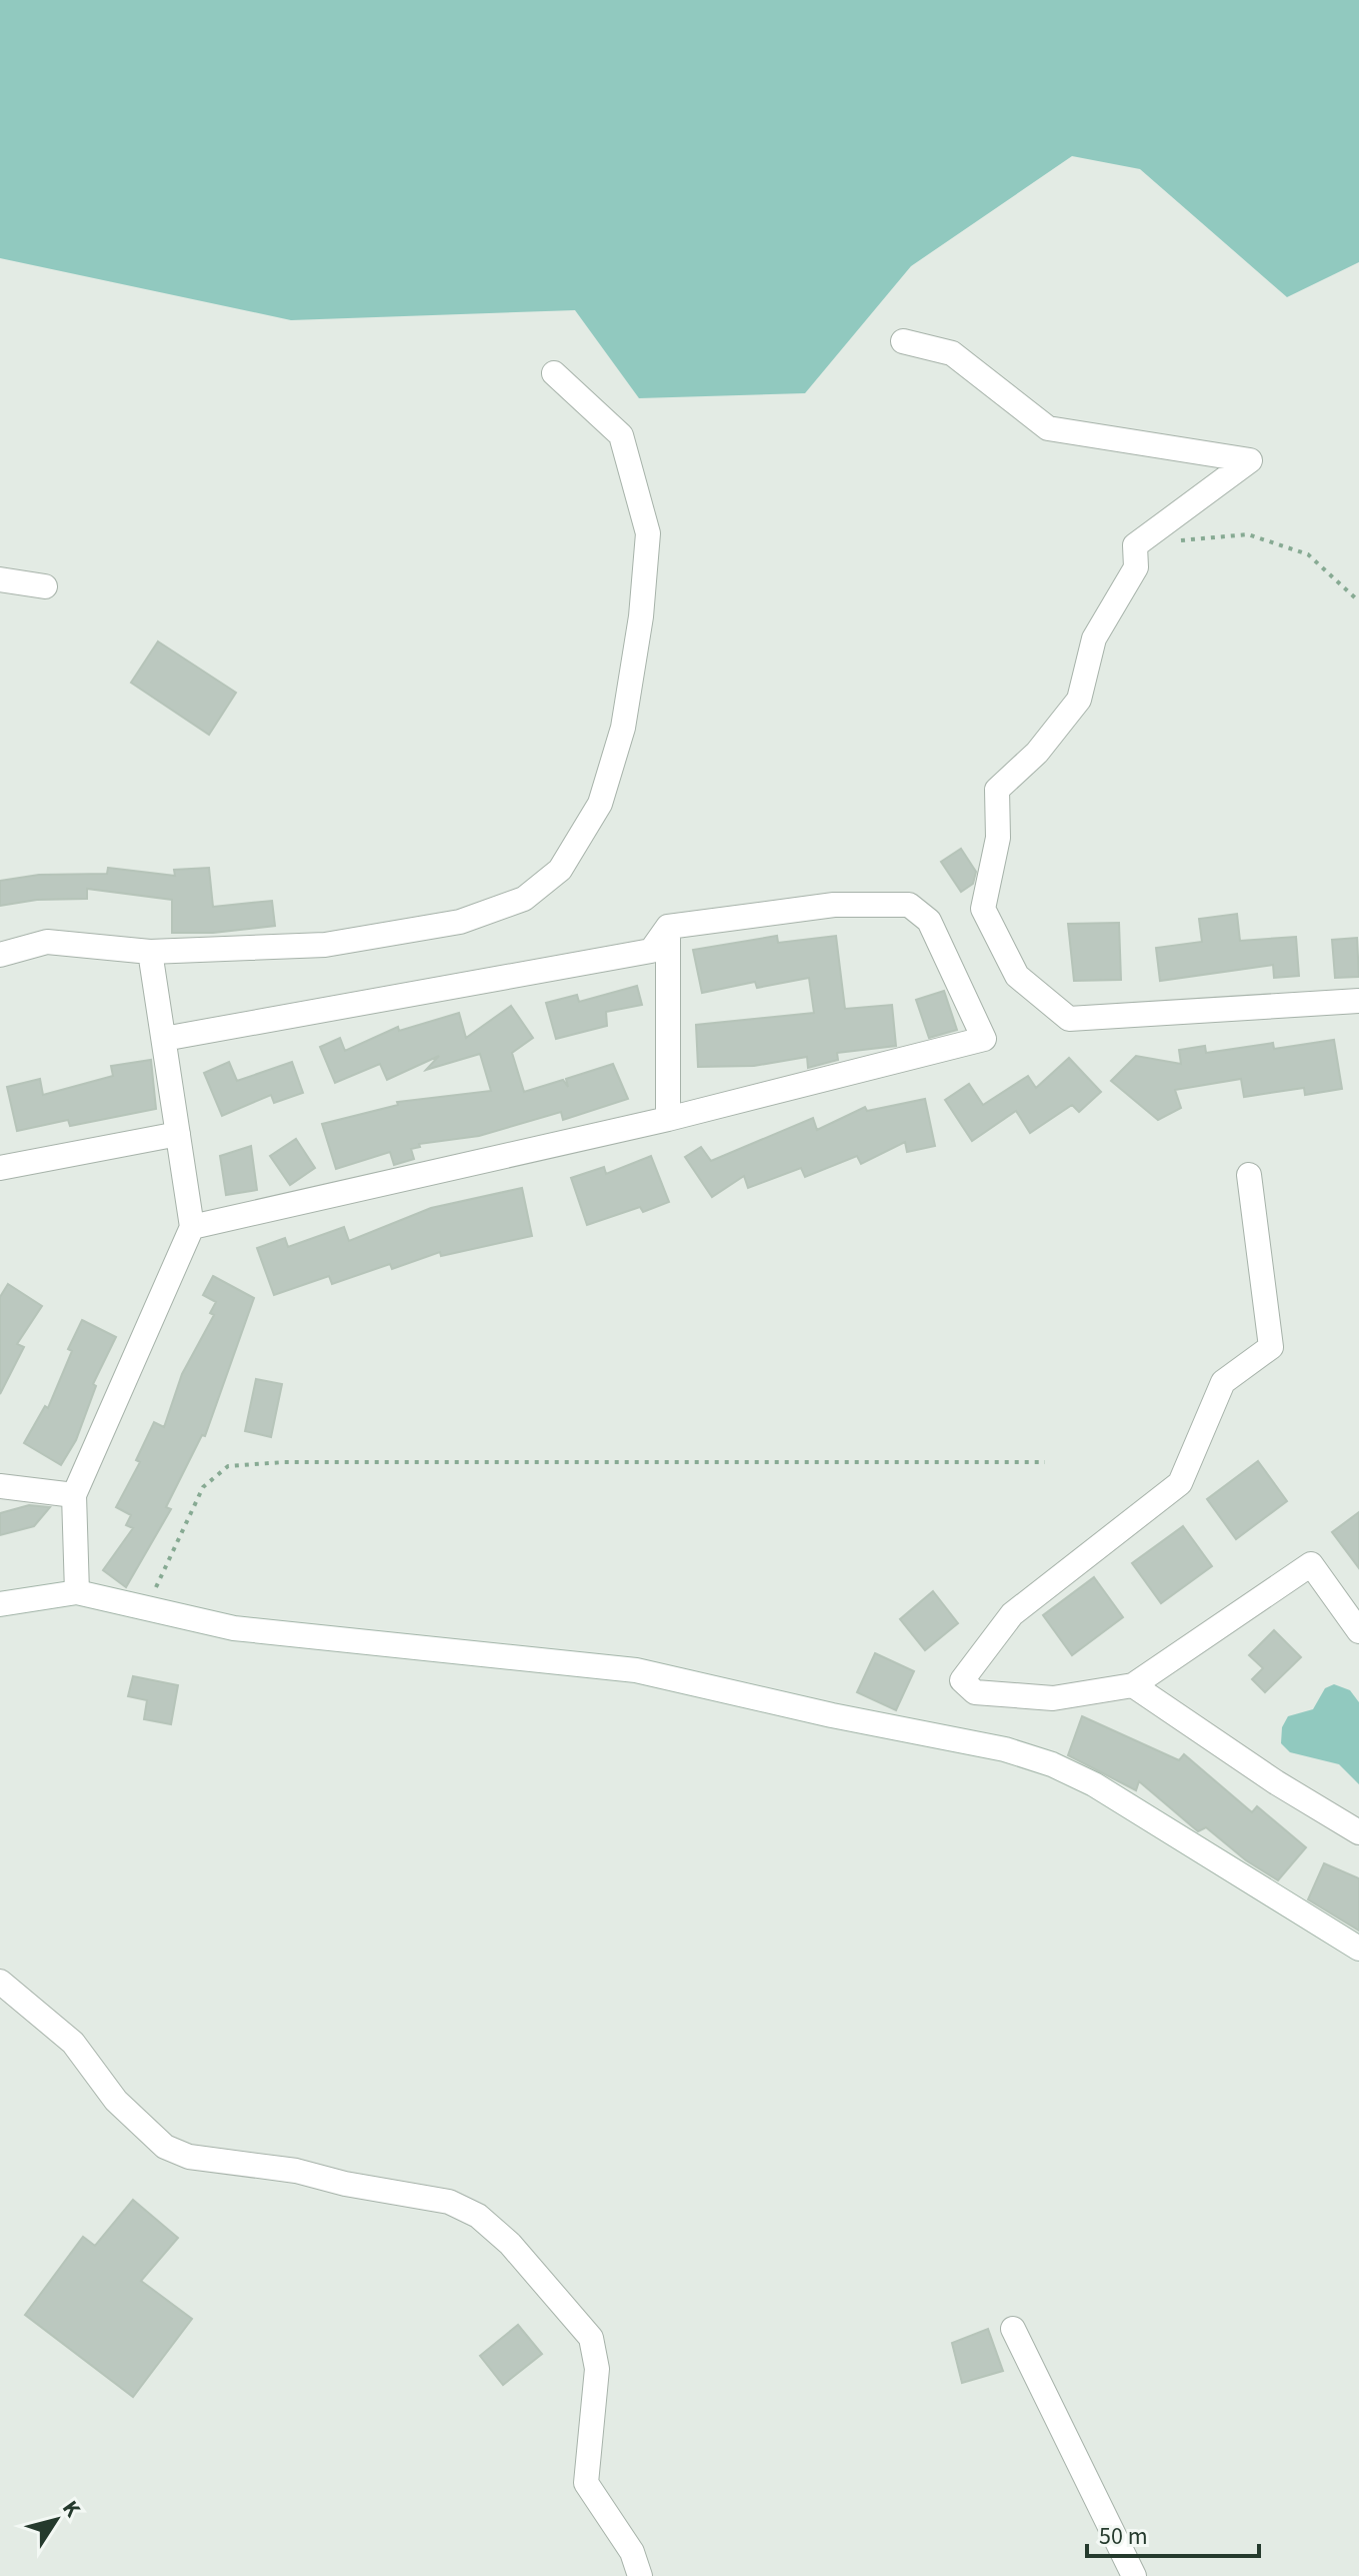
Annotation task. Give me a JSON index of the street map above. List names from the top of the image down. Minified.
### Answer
{"scale_bar":"50 m","north":"top right"}
